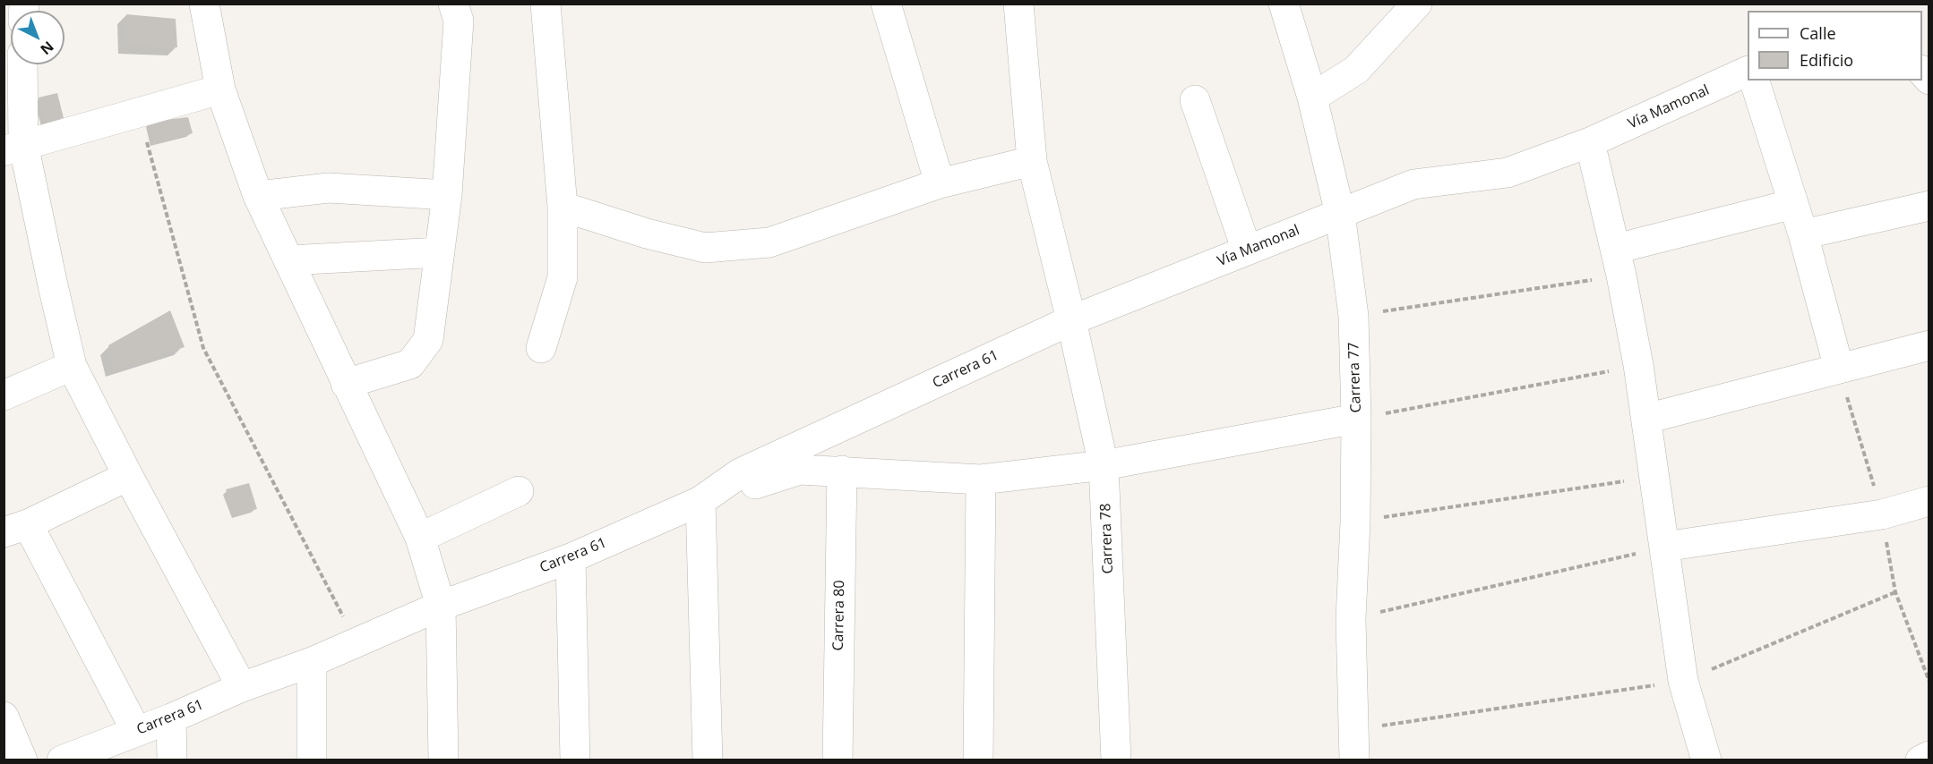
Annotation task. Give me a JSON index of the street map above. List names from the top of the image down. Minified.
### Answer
{"streets":{"street":["Vía Mamonal","Carrera 61","Carrera 77","Carrera 78","Carrera 80"]},"crossings":[["Vía Mamonal","Carrera 61"],["Vía Mamonal","Carrera 77"],["Vía Mamonal","Carrera 78"],["Carrera 61","Carrera 78"]],"legend":["Calle","Edificio"],"north":"bottom right"}
